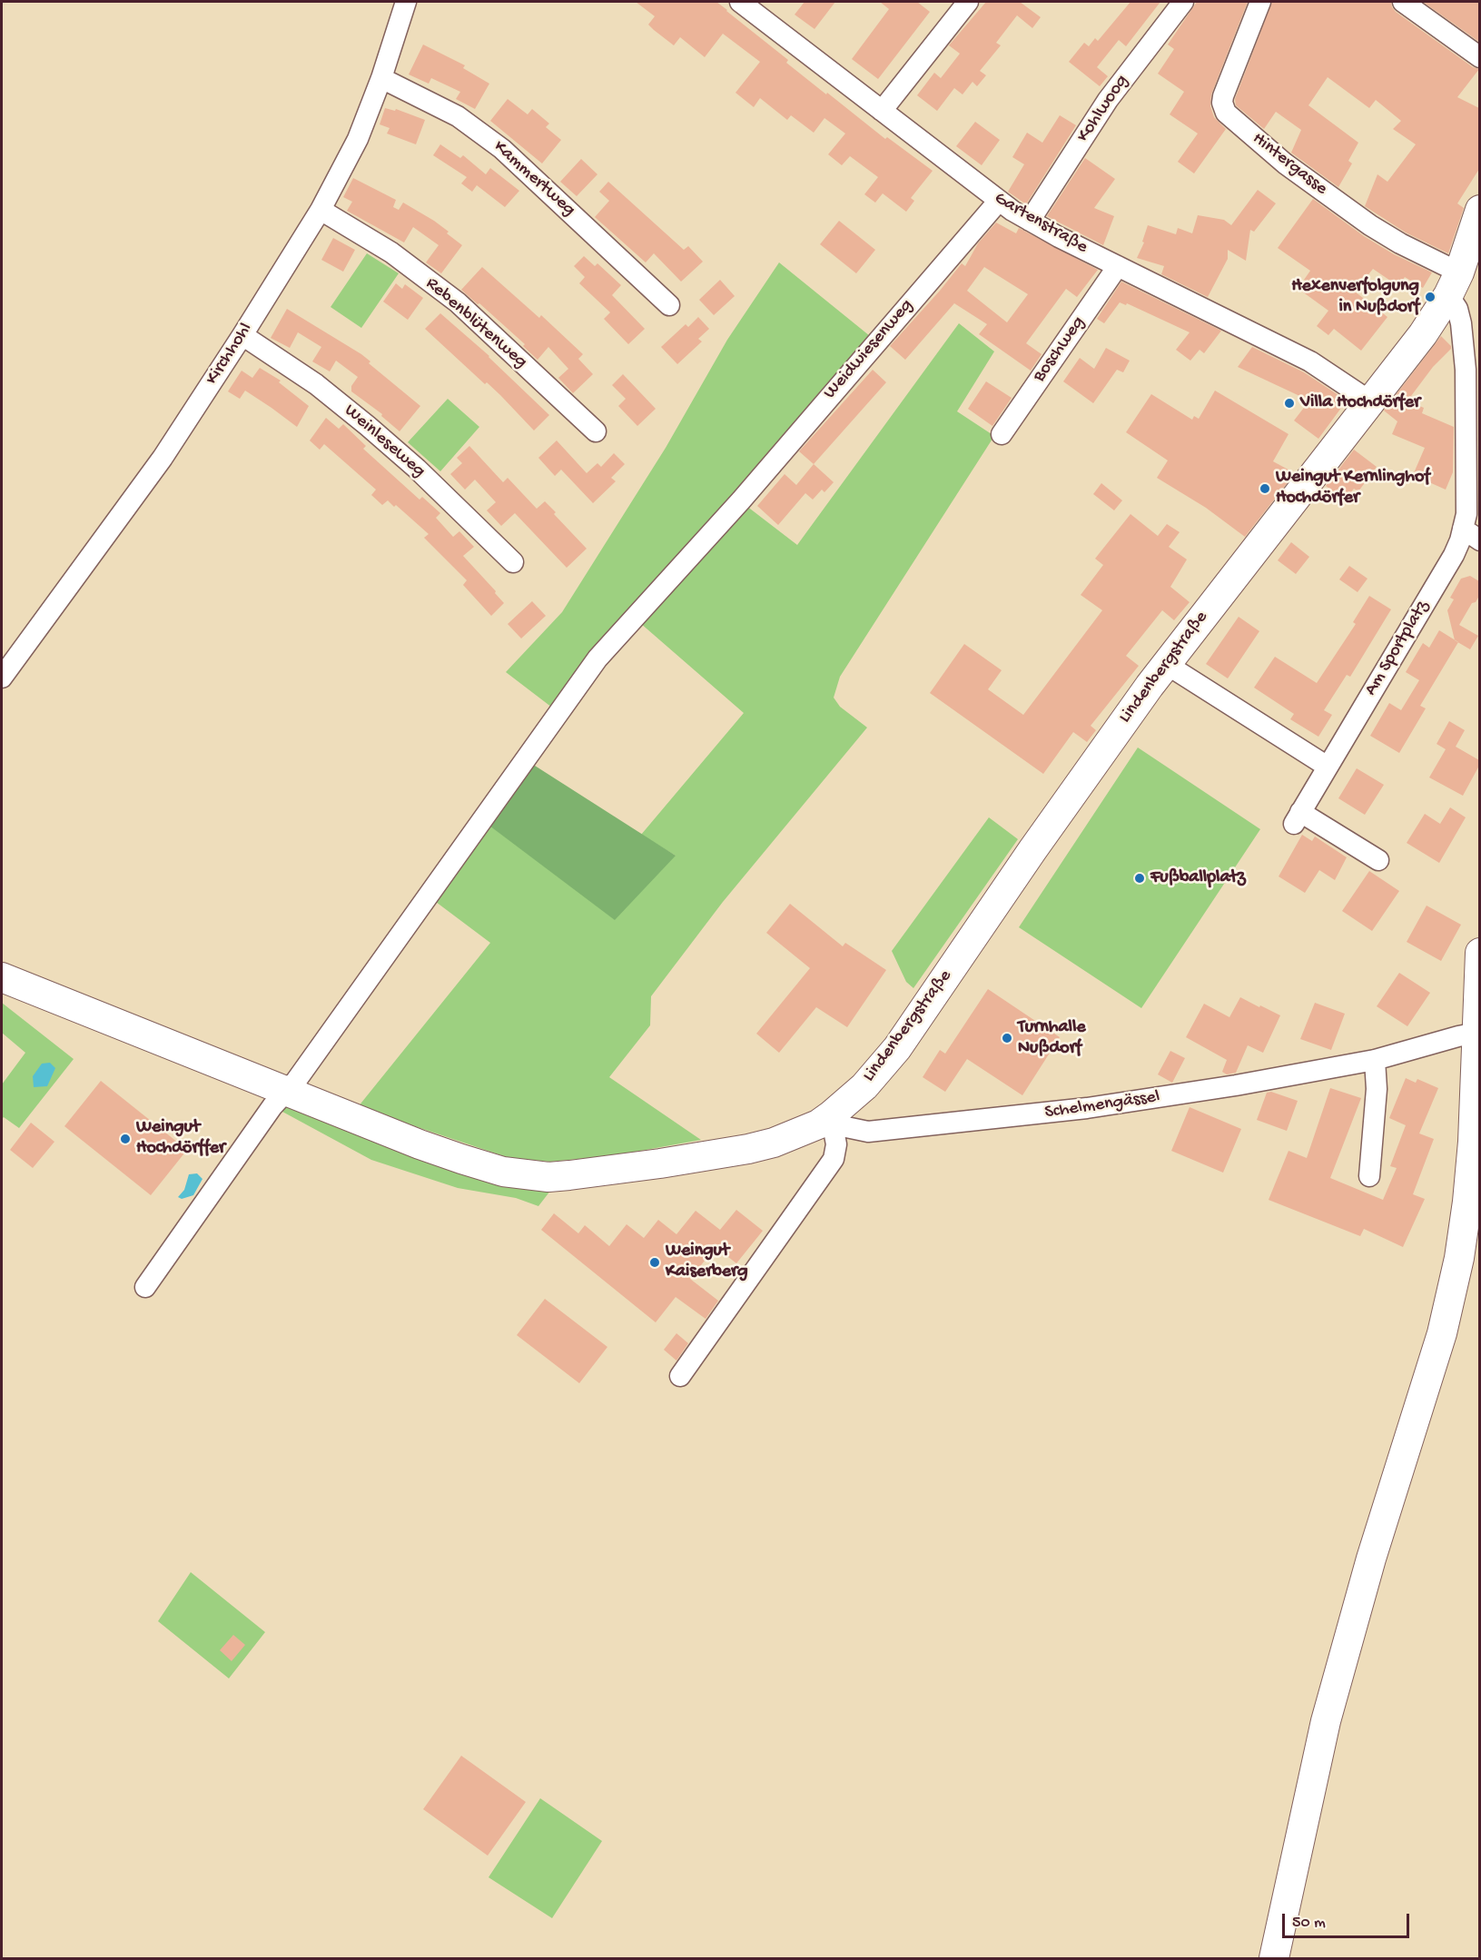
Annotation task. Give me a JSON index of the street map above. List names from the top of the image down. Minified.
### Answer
{"streets":{"main road":["Lindenbergstraße"],"street":["Kohlwoog","Hintergasse","Kammertweg","Gartenstraße","Rebenblütenweg","Weidwiesenweg","Boschweg","Kirchhohl","Weinleseweg","Am Sportplatz","Schelmengässel"]},"crossings":[["Kohlwoog","Gartenstraße"],["Hintergasse","Am Sportplatz"],["Hintergasse","Lindenbergstraße"],["Kammertweg","Kirchhohl"],["Gartenstraße","Weidwiesenweg"],["Gartenstraße","Boschweg"],["Gartenstraße","Lindenbergstraße"],["Rebenblütenweg","Kirchhohl"],["Weidwiesenweg","Lindenbergstraße"],["Kirchhohl","Weinleseweg"],["Am Sportplatz","Lindenbergstraße"],["Lindenbergstraße","Schelmengässel"]],"places":["Hexenverfolgung in Nußdorf","Villa Hochdörfer","Weingut Kernlinghof Hochdörfer","Fußballplatz","Turnhalle Nußdorf","Weingut Hochdörffer","Weingut Kaiserberg"],"scale_bar":"50 m"}
